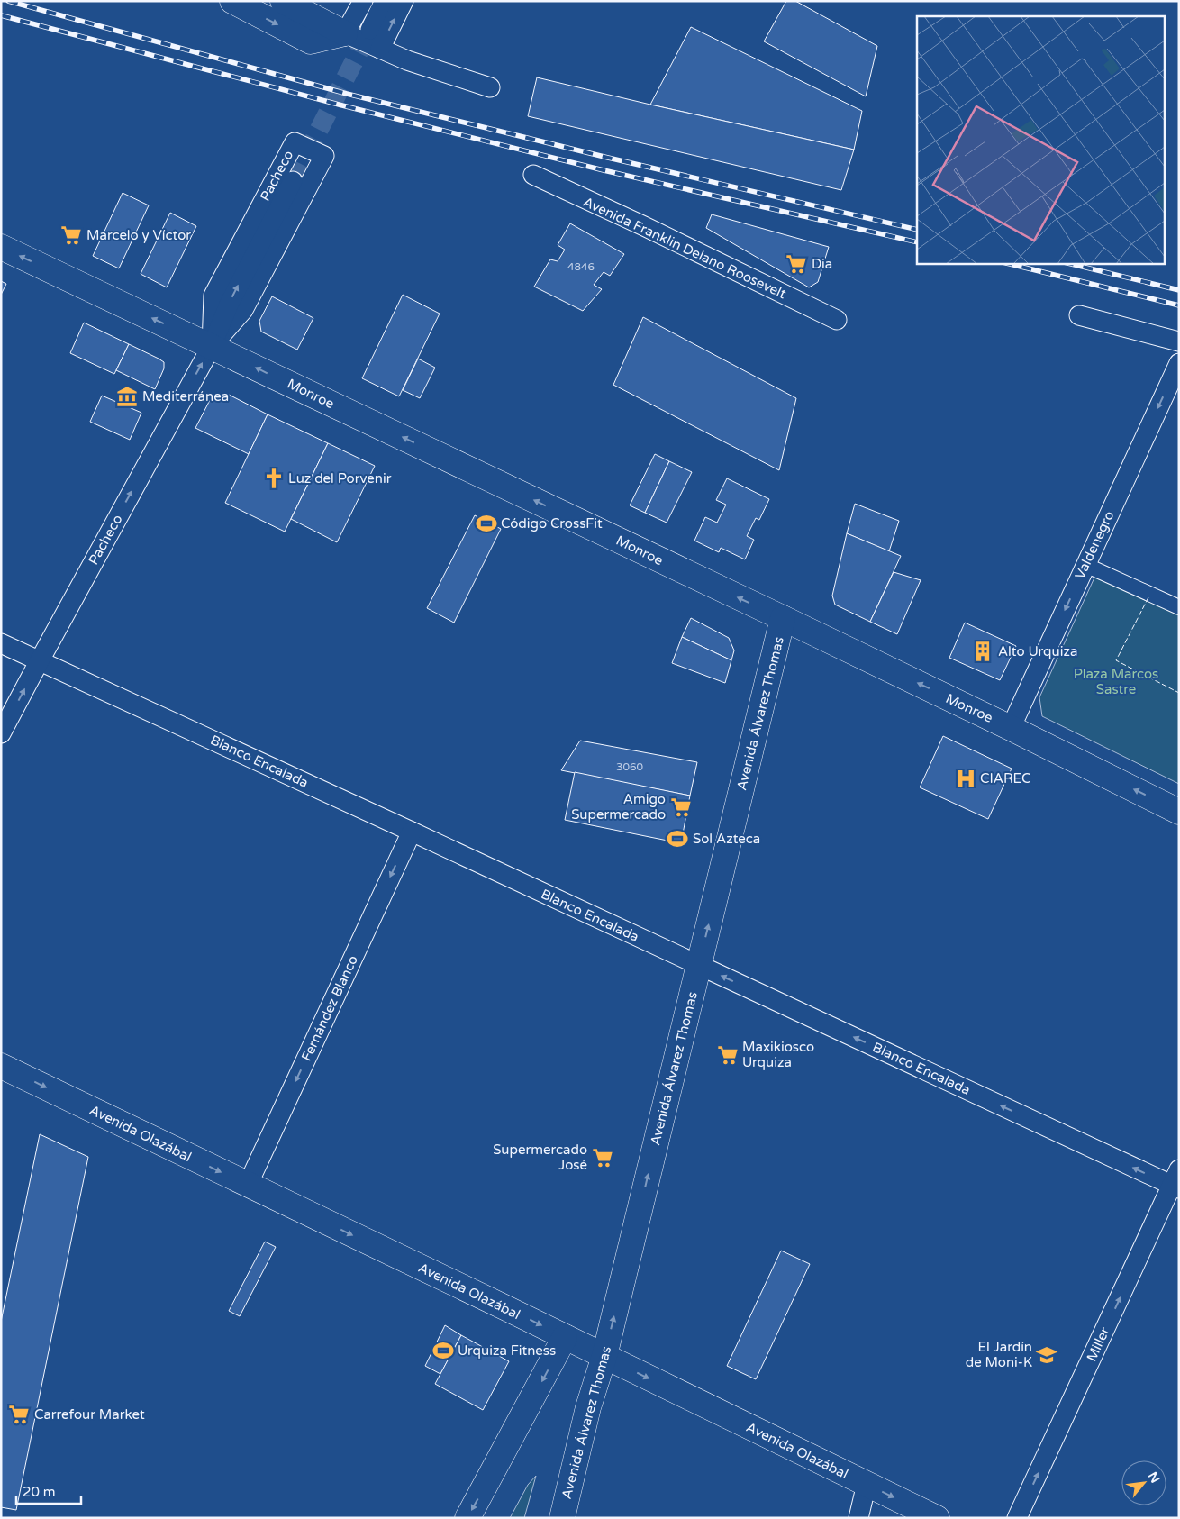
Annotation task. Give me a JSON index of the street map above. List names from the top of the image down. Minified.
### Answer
{"streets":{"main road":["Monroe","Avenida Álvarez Thomas","Avenida Olazábal"],"street":["Pacheco","Avenida Franklin Delano Roosevelt","Valdenegro","Blanco Encalada","Fernández Blanco","Miller"]},"crossings":[["Pacheco","Monroe"],["Pacheco","Blanco Encalada"],["Monroe","Valdenegro"],["Monroe","Avenida Álvarez Thomas"],["Avenida Álvarez Thomas","Blanco Encalada"],["Avenida Álvarez Thomas","Avenida Olazábal"],["Blanco Encalada","Fernández Blanco"],["Blanco Encalada","Miller"],["Fernández Blanco","Avenida Olazábal"]],"one_way":["Pacheco","Monroe","Valdenegro","Avenida Álvarez Thomas","Blanco Encalada","Fernández Blanco","Avenida Olazábal","Miller"],"parks":["Plaza Marcos Sastre"],"places":{"supermarket":["Marcelo y Víctor","Dia","Amigo Supermercado","Maxikiosco Urquiza","Supermercado José","Carrefour Market"],"museum":["Mediterránea"],"church":["Luz del Porvenir"],"sports":["Código CrossFit","Sol Azteca","Urquiza Fitness"],"building":["Alto Urquiza"],"hospital":["CIAREC"],"school or university":["El Jardín de Moni-K"]},"house_numbers":["4846","3060"],"scale_bar":"20 m","north":"top right"}
